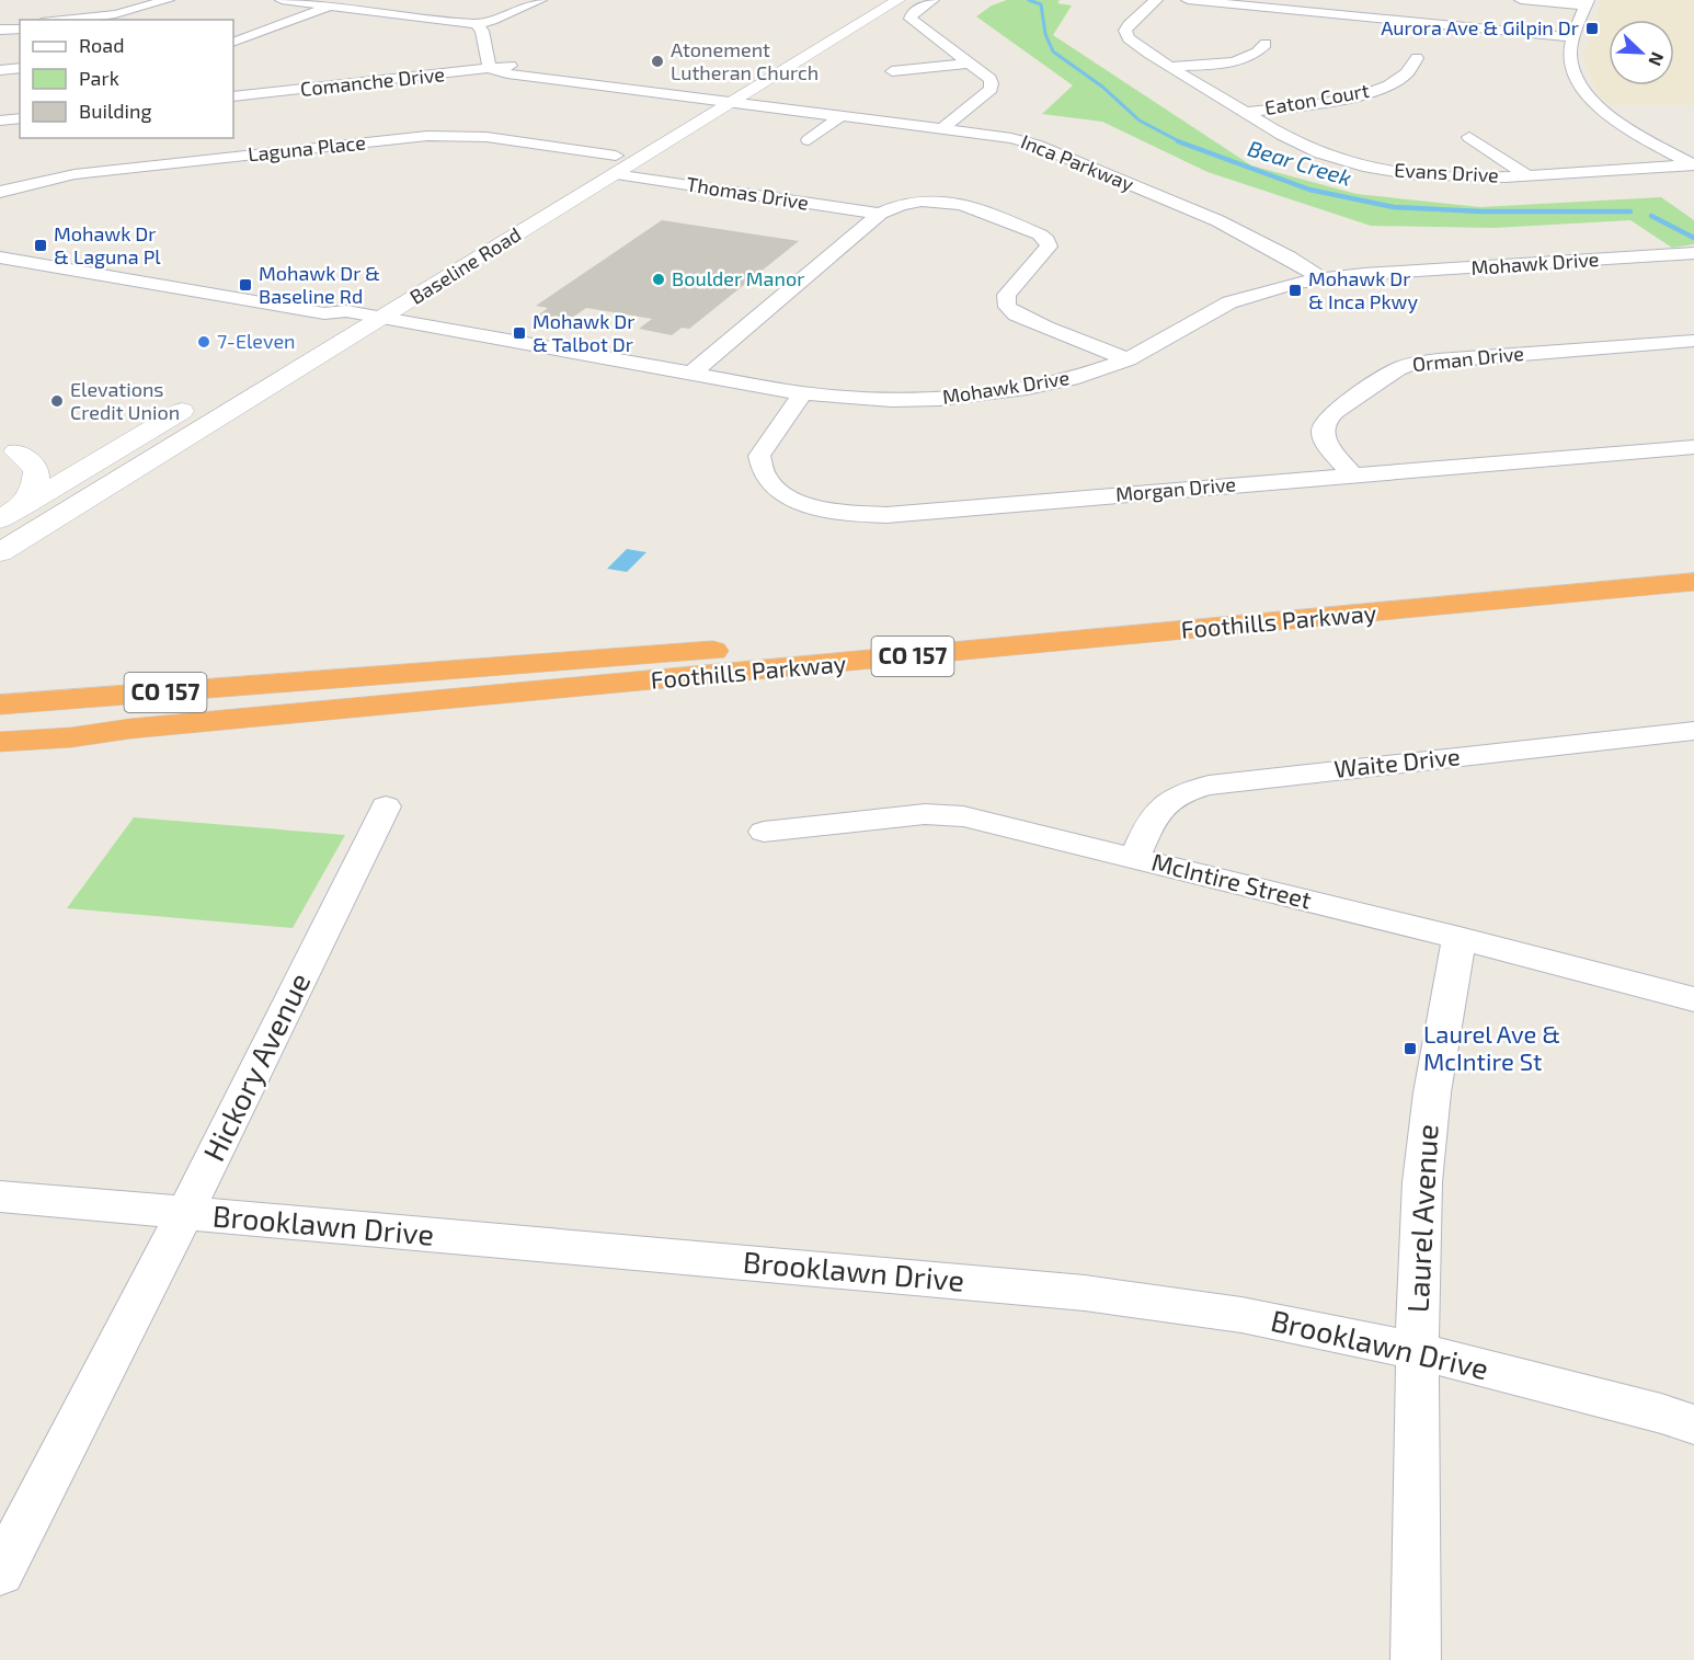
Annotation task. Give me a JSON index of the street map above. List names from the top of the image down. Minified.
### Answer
{"streets":{"highway":["Foothills Parkway","CO 157"],"main road":["Baseline Road"],"street":["Comanche Drive","Eaton Court","Laguna Place","Inca Parkway","Evans Drive","Thomas Drive","Mohawk Drive","Orman Drive","Morgan Drive","Waite Drive","McIntire Street","Hickory Avenue","Laurel Avenue","Brooklawn Drive"]},"crossings":[["Comanche Drive","Inca Parkway"],["Eaton Court","Evans Drive"],["Laguna Place","Thomas Drive"],["Laguna Place","Baseline Road"],["Inca Parkway","Mohawk Drive"],["Inca Parkway","Baseline Road"],["Thomas Drive","Baseline Road"],["Mohawk Drive","Baseline Road"],["Mohawk Drive","Morgan Drive"],["Orman Drive","Morgan Drive"],["Waite Drive","McIntire Street"],["McIntire Street","Laurel Avenue"],["Hickory Avenue","Brooklawn Drive"],["Laurel Avenue","Brooklawn Drive"]],"water":["Bear Creek"],"places":{"transit":["Aurora Ave & Gilpin Dr","Mohawk Dr & Laguna Pl","Mohawk Dr & Baseline Rd","Mohawk Dr & Inca Pkwy","Mohawk Dr & Talbot Dr","Laurel Ave & McIntire St"],"other":["Atonement Lutheran Church","Boulder Manor","7-Eleven","Elevations Credit Union"]},"legend":["Road","Park","Building"],"north":"bottom right"}
